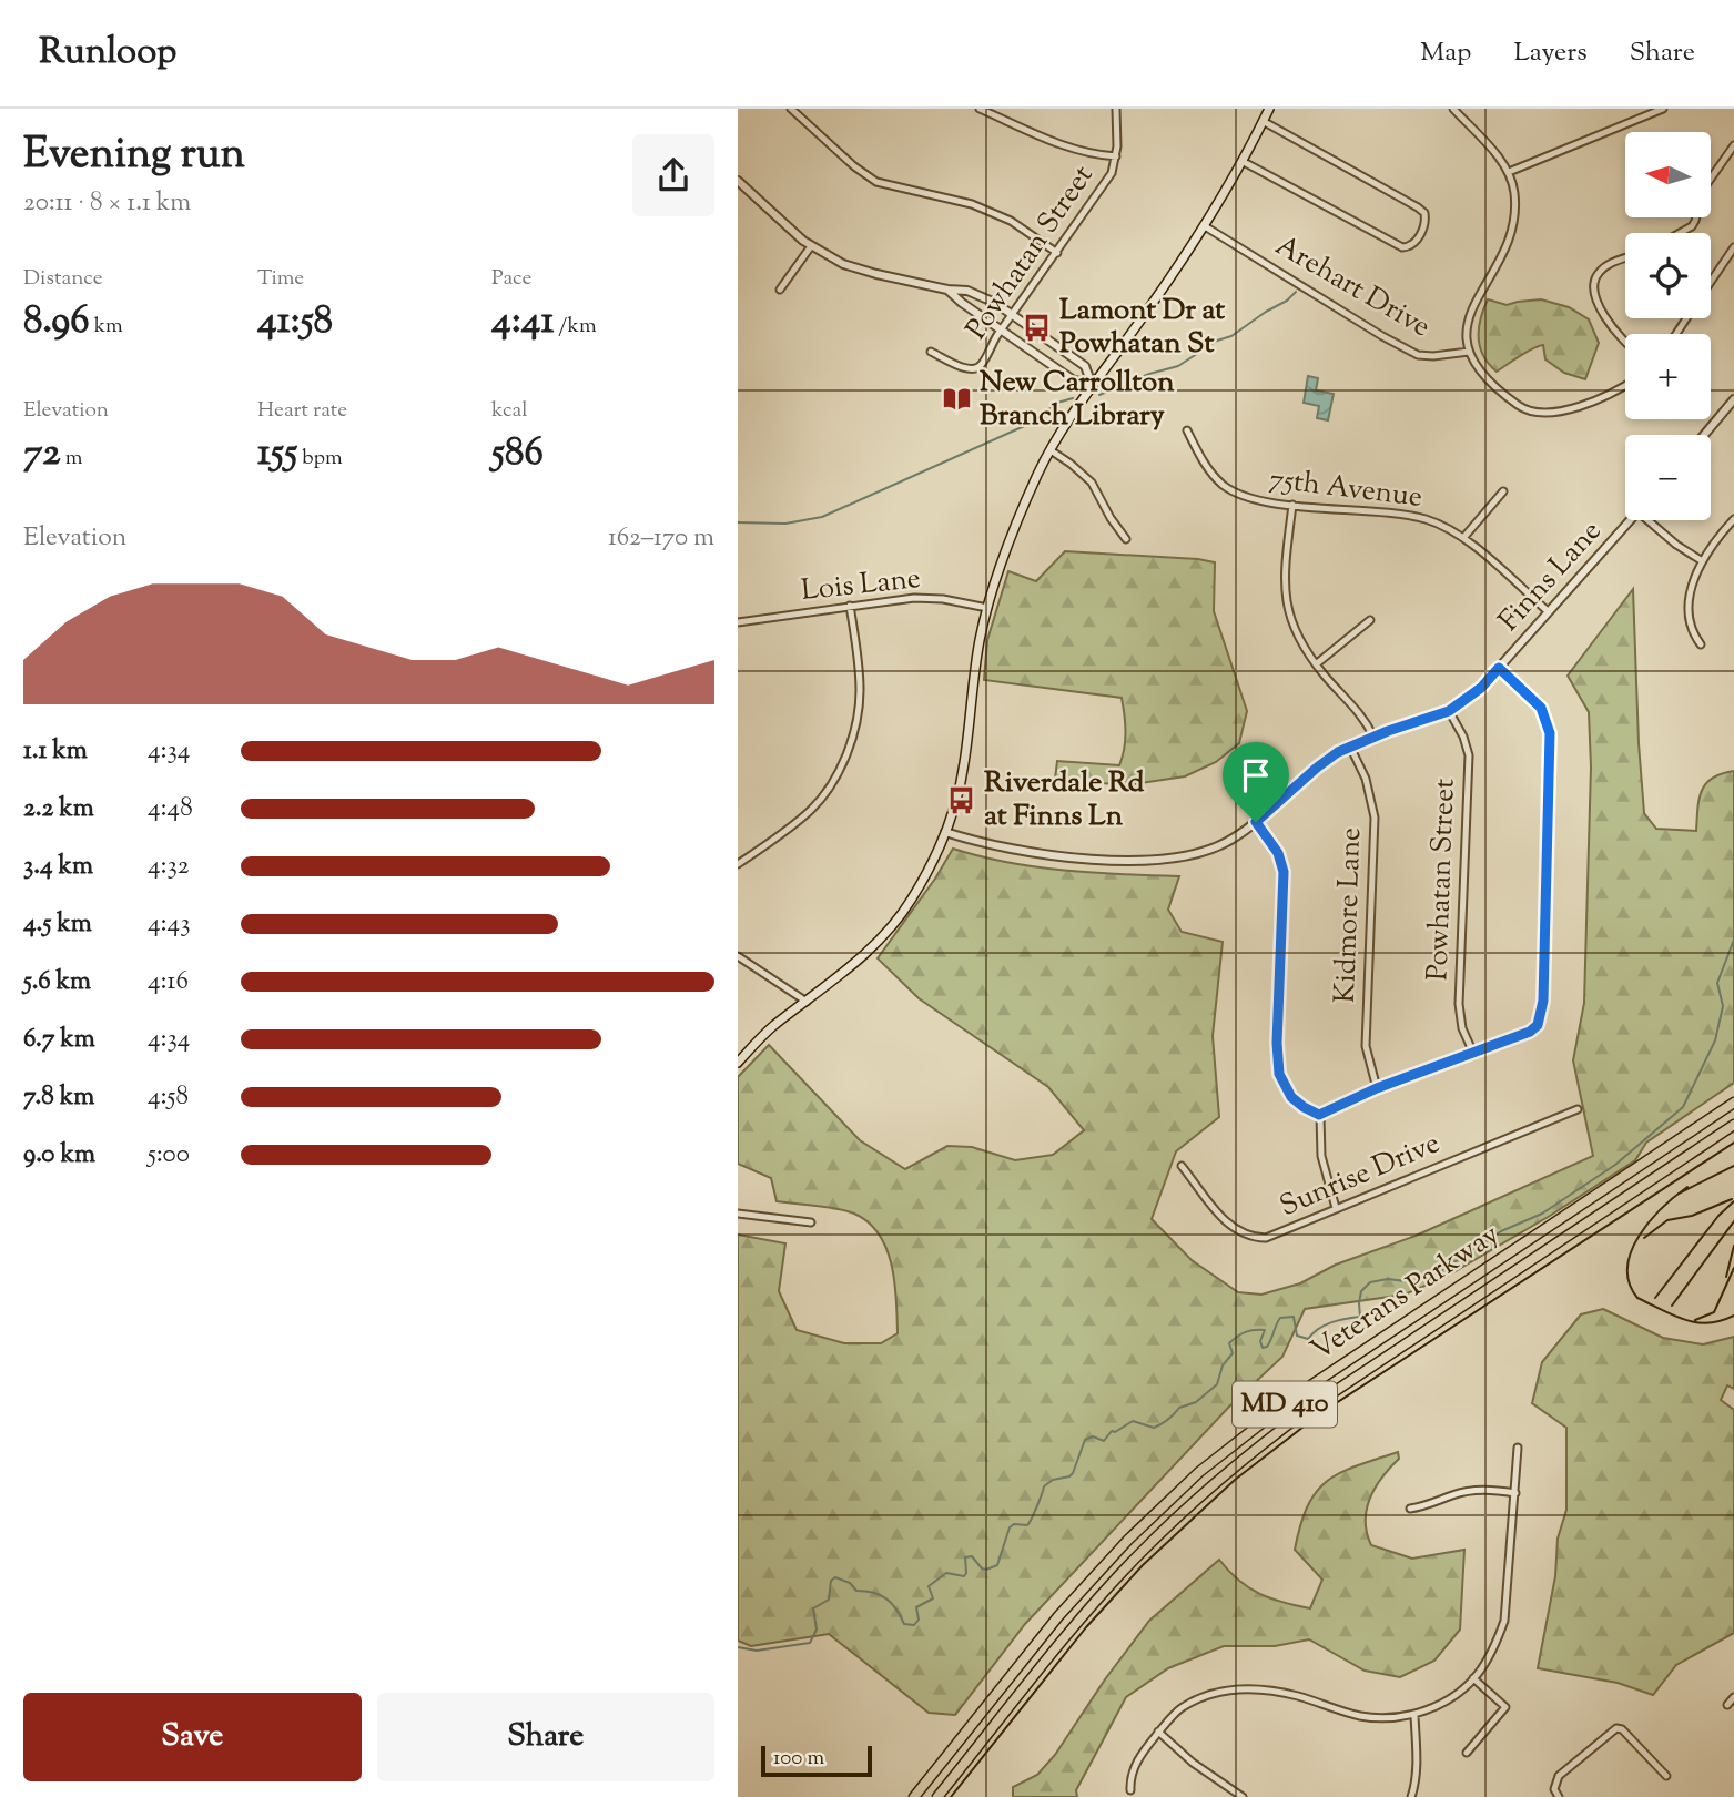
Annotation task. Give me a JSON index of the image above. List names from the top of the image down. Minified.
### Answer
{"streets":{"main road":["Veterans Parkway","MD 410"],"street":["Powhatan Street","Arehart Drive","75th Avenue","Finns Lane","Lois Lane","Kidmore Lane","Sunrise Drive"]},"crossings":[["Powhatan Street","Finns Lane"],["75th Avenue","Finns Lane"],["Finns Lane","Kidmore Lane"]],"places":{"bus stop":["Lamont Dr at Powhatan St","Riverdale Rd at Finns Ln"],"library":["New Carrollton Branch Library"]},"scale_bar":"100 m","north":"left","page":{"header":"Runloop","nav":["Map","Layers","Share"],"heading":["Evening run","20:11 · 8 × 1.1 km"],"map_buttons":["+","−"],"stats":[["Distance","8.96 km"],["Time","41:58"],["Pace","4:41 /km"],["Elevation","72 m"],["Heart rate","155 bpm"],["kcal","586"]],"chart":["Elevation","162–170 m"],"list":[{"name":"1.1 km","note":"4:34"},{"name":"2.2 km","note":"4:48"},{"name":"3.4 km","note":"4:32"},{"name":"4.5 km","note":"4:43"},{"name":"5.6 km","note":"4:16"},{"name":"6.7 km","note":"4:34"},{"name":"7.8 km","note":"4:58"},{"name":"9.0 km","note":"5:00"}],"buttons":["Save","Share"],"scale":"100 m"}}
